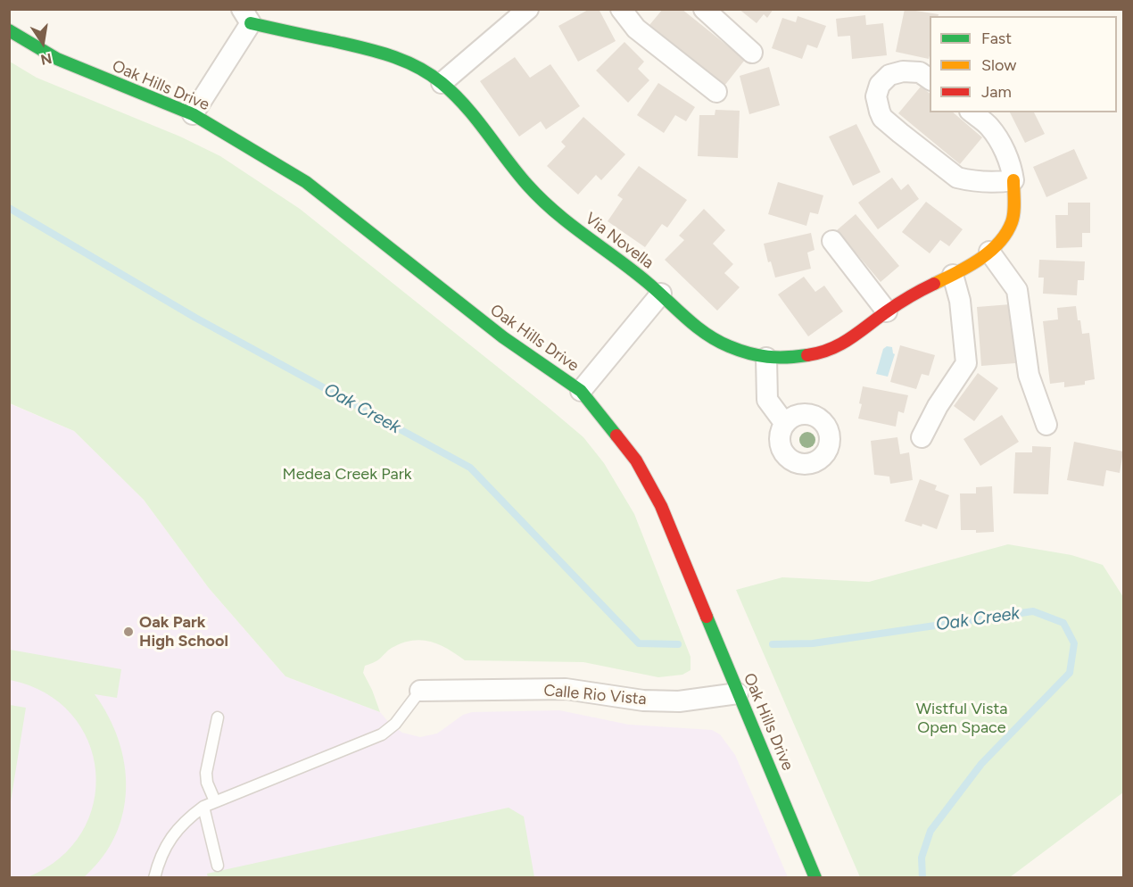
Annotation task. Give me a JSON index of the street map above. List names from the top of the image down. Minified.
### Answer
{"streets":{"street":["Oak Hills Drive","Via Novella","Calle Rio Vista"]},"crossings":[["Oak Hills Drive","Calle Rio Vista"]],"water":["Oak Creek"],"parks":["Medea Creek Park","Wistful Vista Open Space"],"places":["Oak Park High School"],"legend":["Fast","Slow","Jam"],"north":"bottom"}
